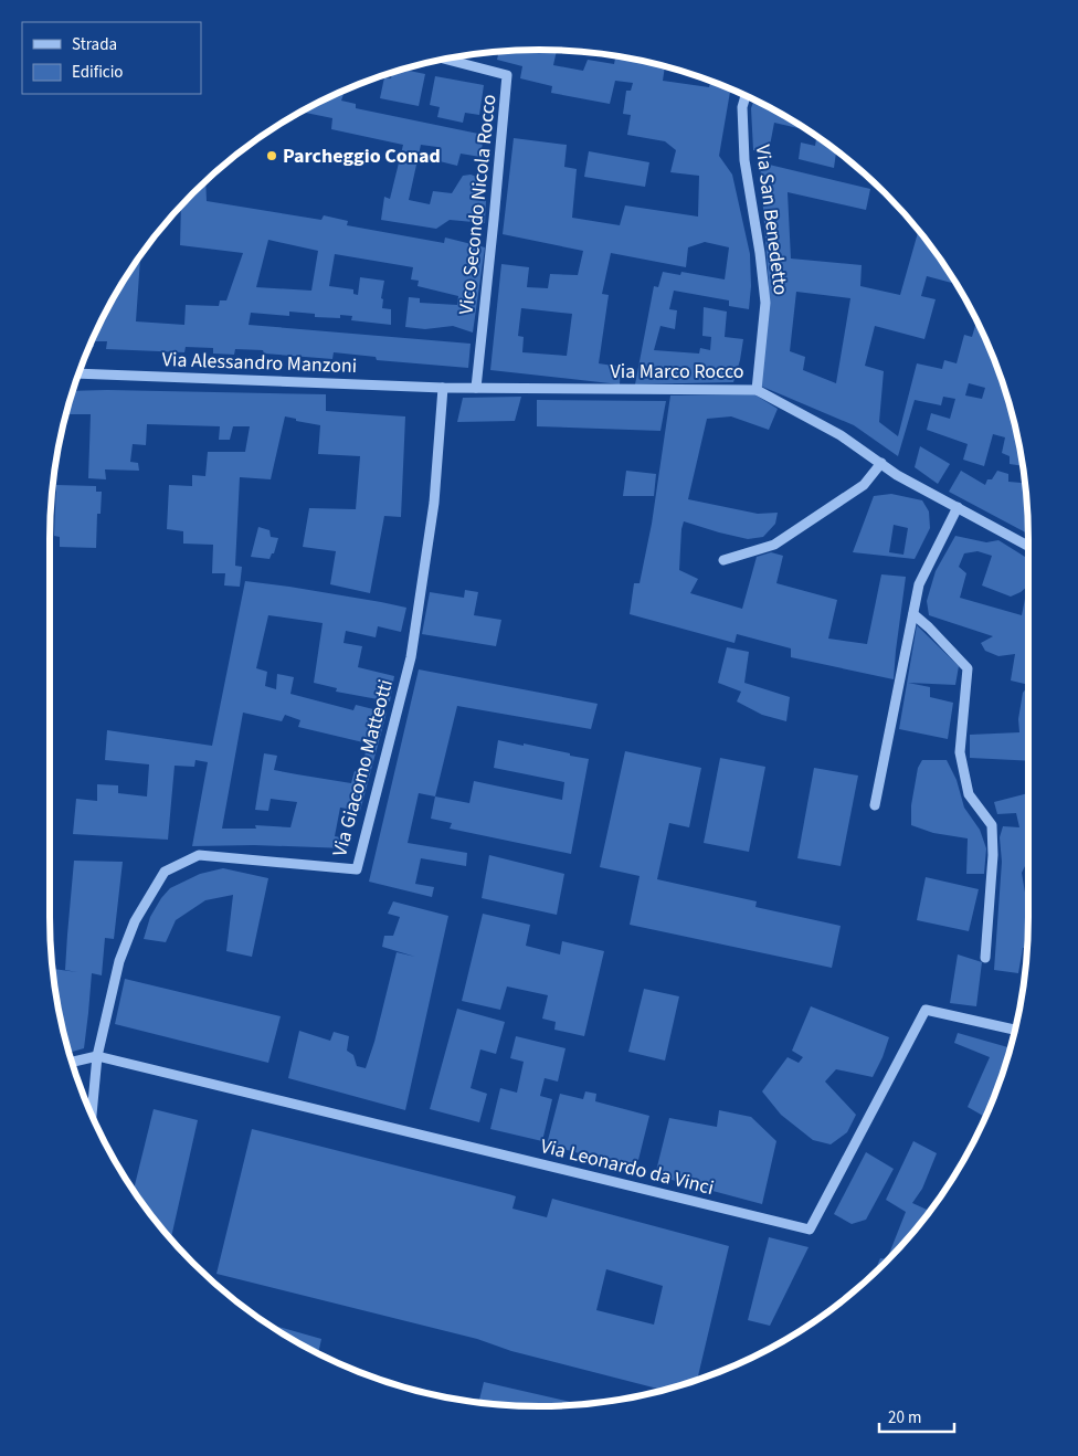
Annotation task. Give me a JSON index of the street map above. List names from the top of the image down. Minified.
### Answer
{"streets":{"street":["Vico Secondo Nicola Rocco","Via San Benedetto","Via Alessandro Manzoni","Via Marco Rocco","Via Giacomo Matteotti","Via Leonardo da Vinci"]},"crossings":[["Vico Secondo Nicola Rocco","Via Marco Rocco"],["Via San Benedetto","Via Marco Rocco"],["Via Alessandro Manzoni","Via Marco Rocco"],["Via Alessandro Manzoni","Via Giacomo Matteotti"],["Via Marco Rocco","Via Giacomo Matteotti"],["Via Giacomo Matteotti","Via Leonardo da Vinci"]],"places":["Parcheggio Conad"],"legend":["Strada","Edificio"],"scale_bar":"20 m"}
